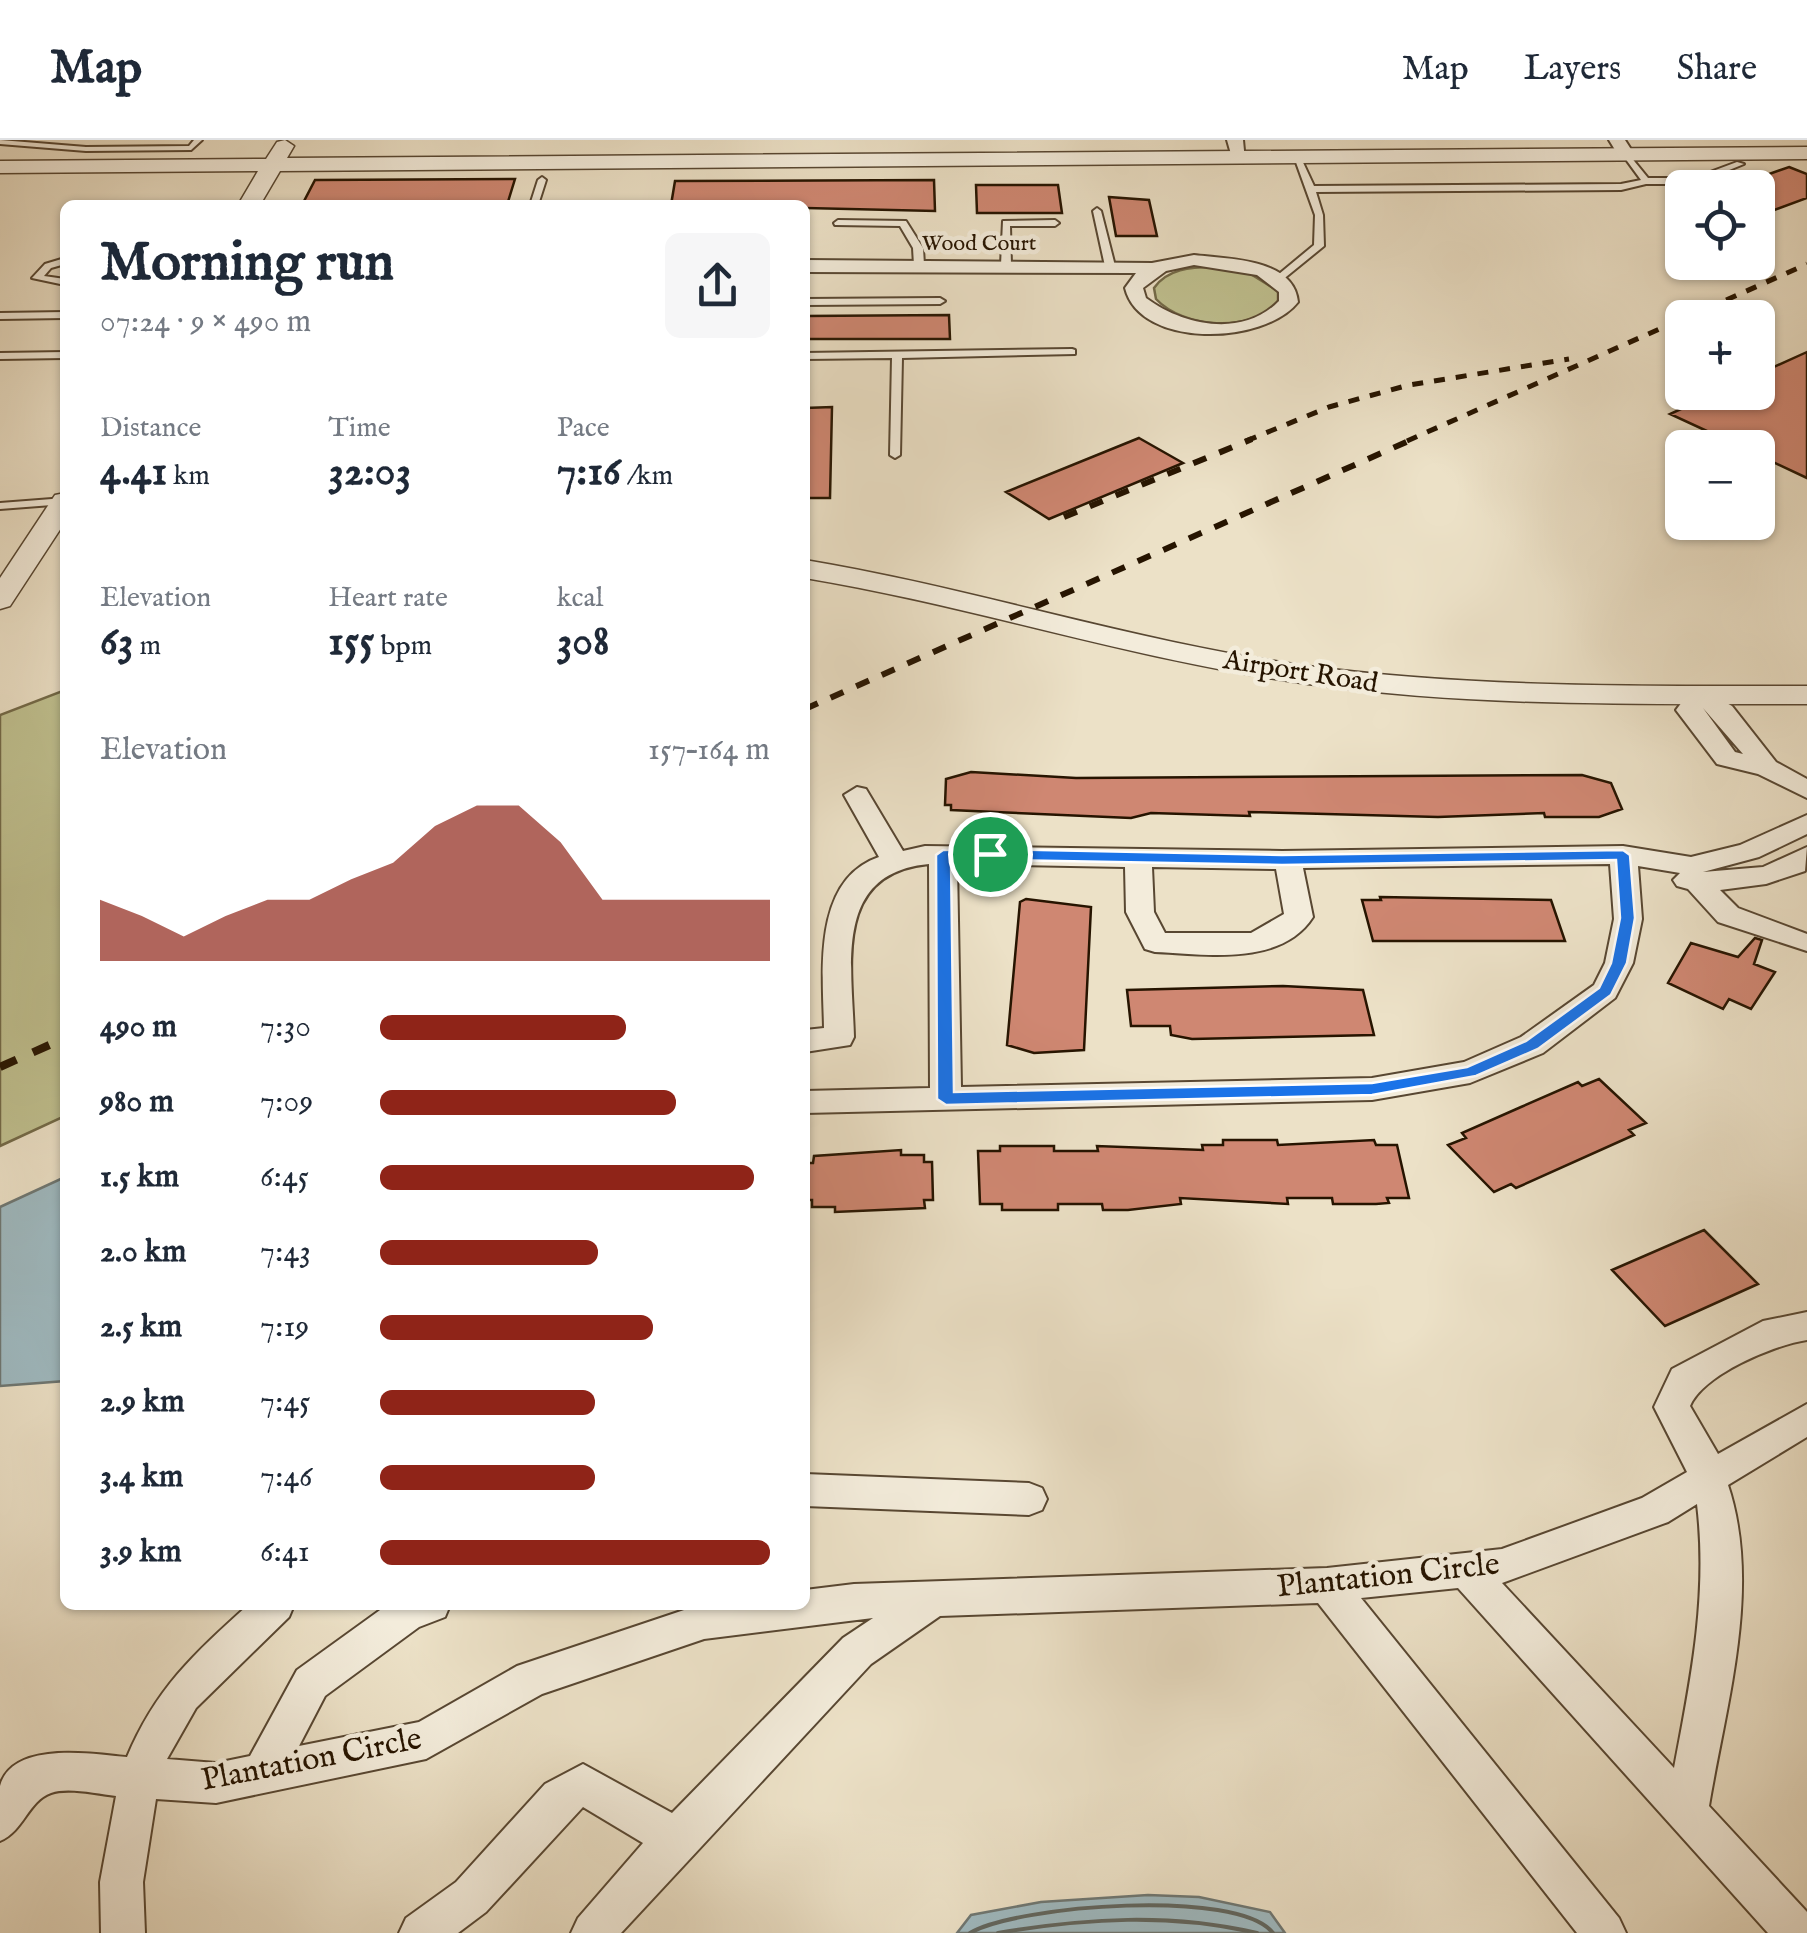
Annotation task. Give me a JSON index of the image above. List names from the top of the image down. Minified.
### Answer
{"streets":{"street":["Wood Court","Airport Road","Plantation Circle"]},"page":{"header":"Map","nav":["Map","Layers","Share"],"map_buttons":["+","−"],"heading":["Morning run","07:24 · 9 × 490 m"],"stats":[["Distance","4.41 km"],["Time","32:03"],["Pace","7:16 /km"],["Elevation","63 m"],["Heart rate","155 bpm"],["kcal","308"]],"chart":["Elevation","157–164 m"],"list":[{"name":"490 m","note":"7:30"},{"name":"980 m","note":"7:09"},{"name":"1.5 km","note":"6:45"},{"name":"2.0 km","note":"7:43"},{"name":"2.5 km","note":"7:19"},{"name":"2.9 km","note":"7:45"},{"name":"3.4 km","note":"7:46"},{"name":"3.9 km","note":"6:41"}]}}
